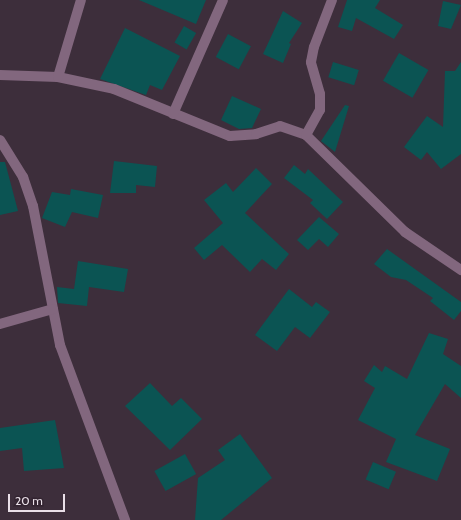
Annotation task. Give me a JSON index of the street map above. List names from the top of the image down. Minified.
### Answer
{"scale_bar":"20 m"}
